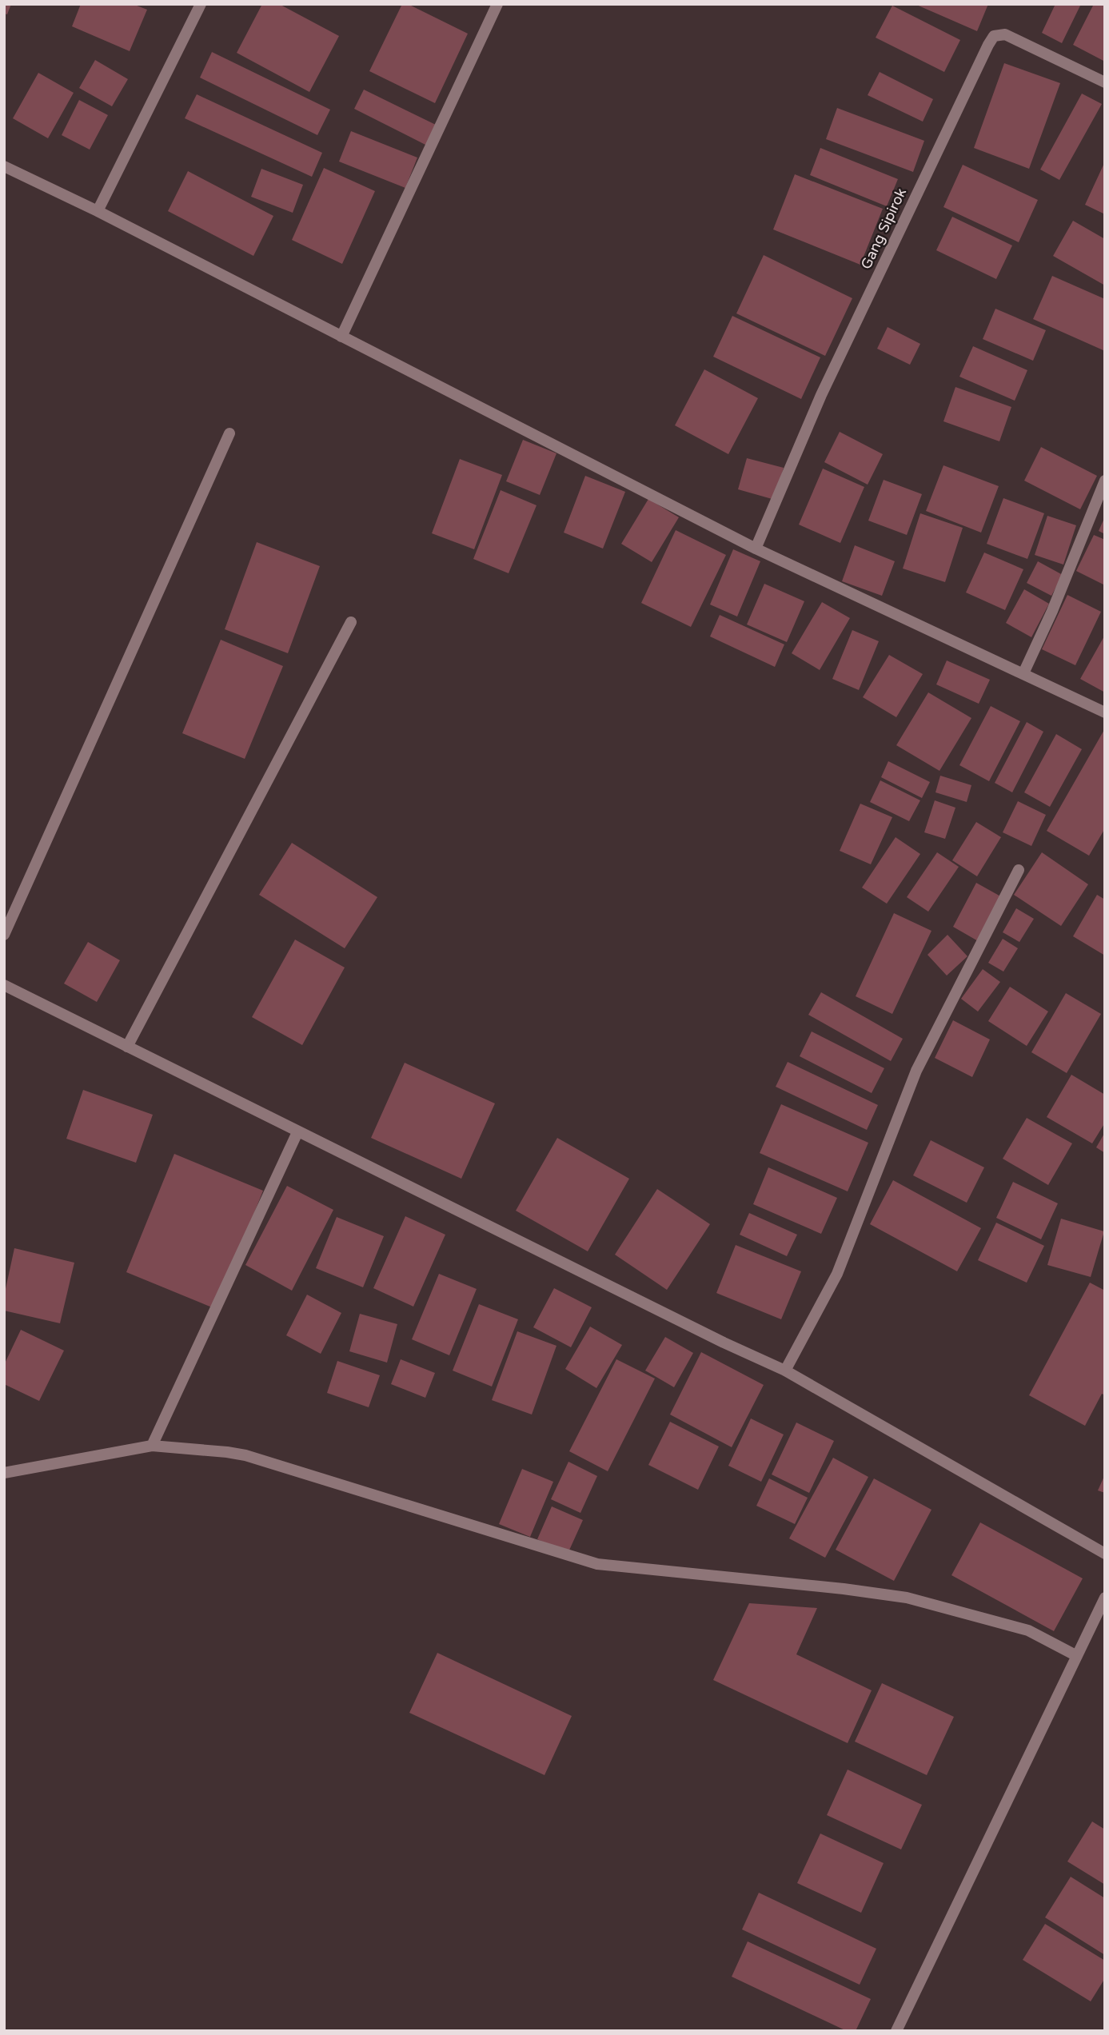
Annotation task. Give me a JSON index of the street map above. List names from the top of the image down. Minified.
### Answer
{"streets":{"street":["Gang Sipirok"]}}
